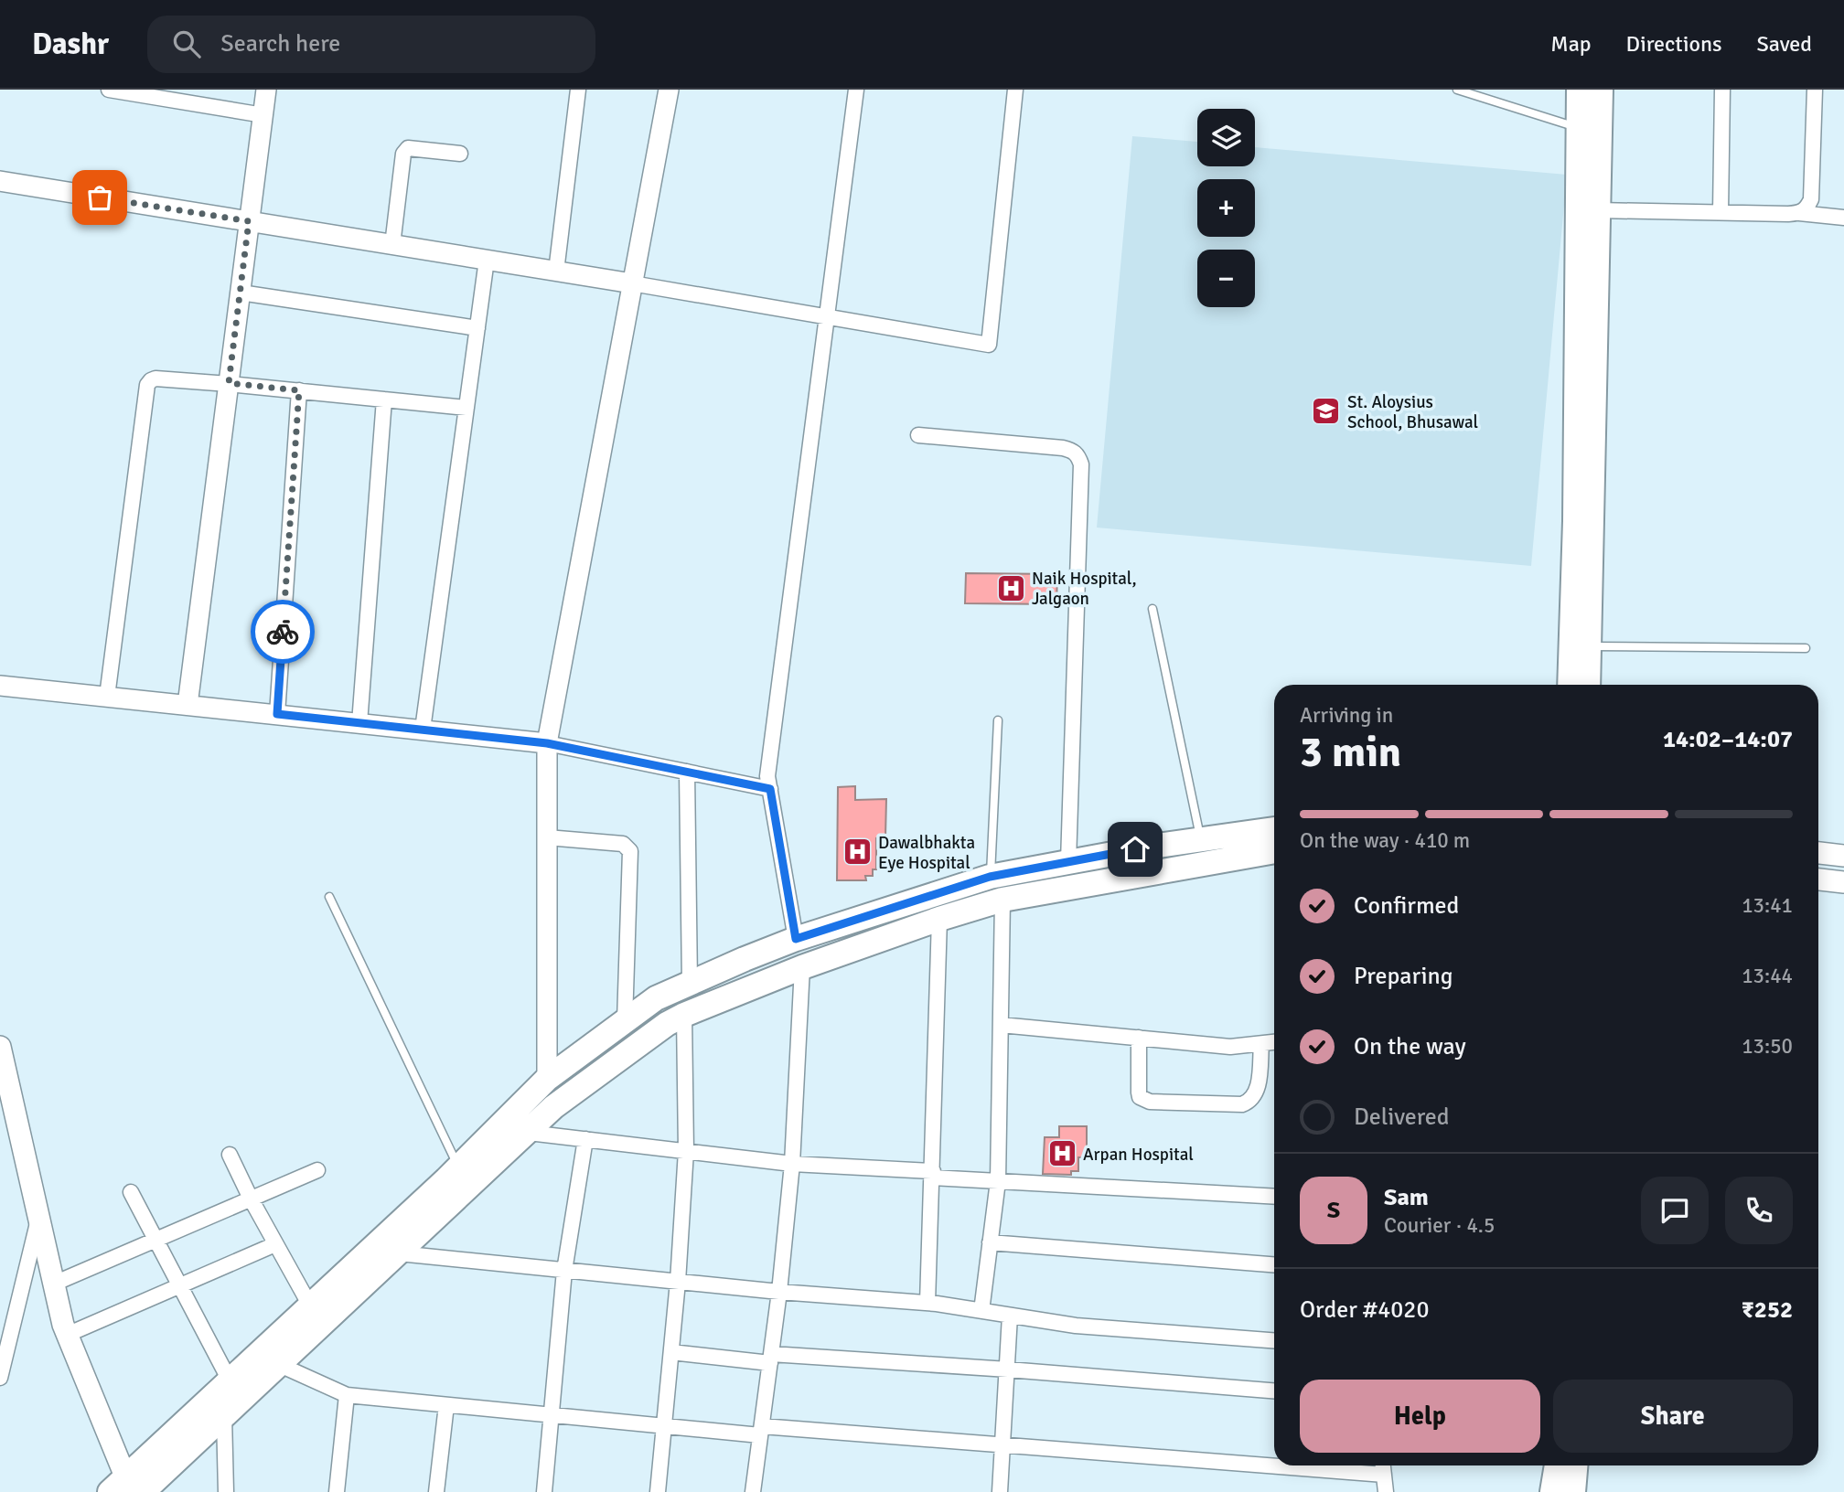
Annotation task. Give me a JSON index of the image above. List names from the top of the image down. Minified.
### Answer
{"places":{"school or university":["St. Aloysius School, Bhusawal"],"hospital":["Naik Hospital, Jalgaon","Dawalbhakta Eye Hospital","Arpan Hospital"]},"page":{"header":"Dashr","search":"Search here","nav":["Map","Directions","Saved"],"map_buttons":["+","−"],"heading":["3 min","Arriving in","14:02–14:07"],"panel":["Sam","Courier · 4.5","Order #4020","₹252"],"bar":"On the way · 410 m","list":[["Confirmed","13:41"],["Preparing","13:44"],["On the way","13:50"],"Delivered"],"round":"S","buttons":["Help","Share"]}}
